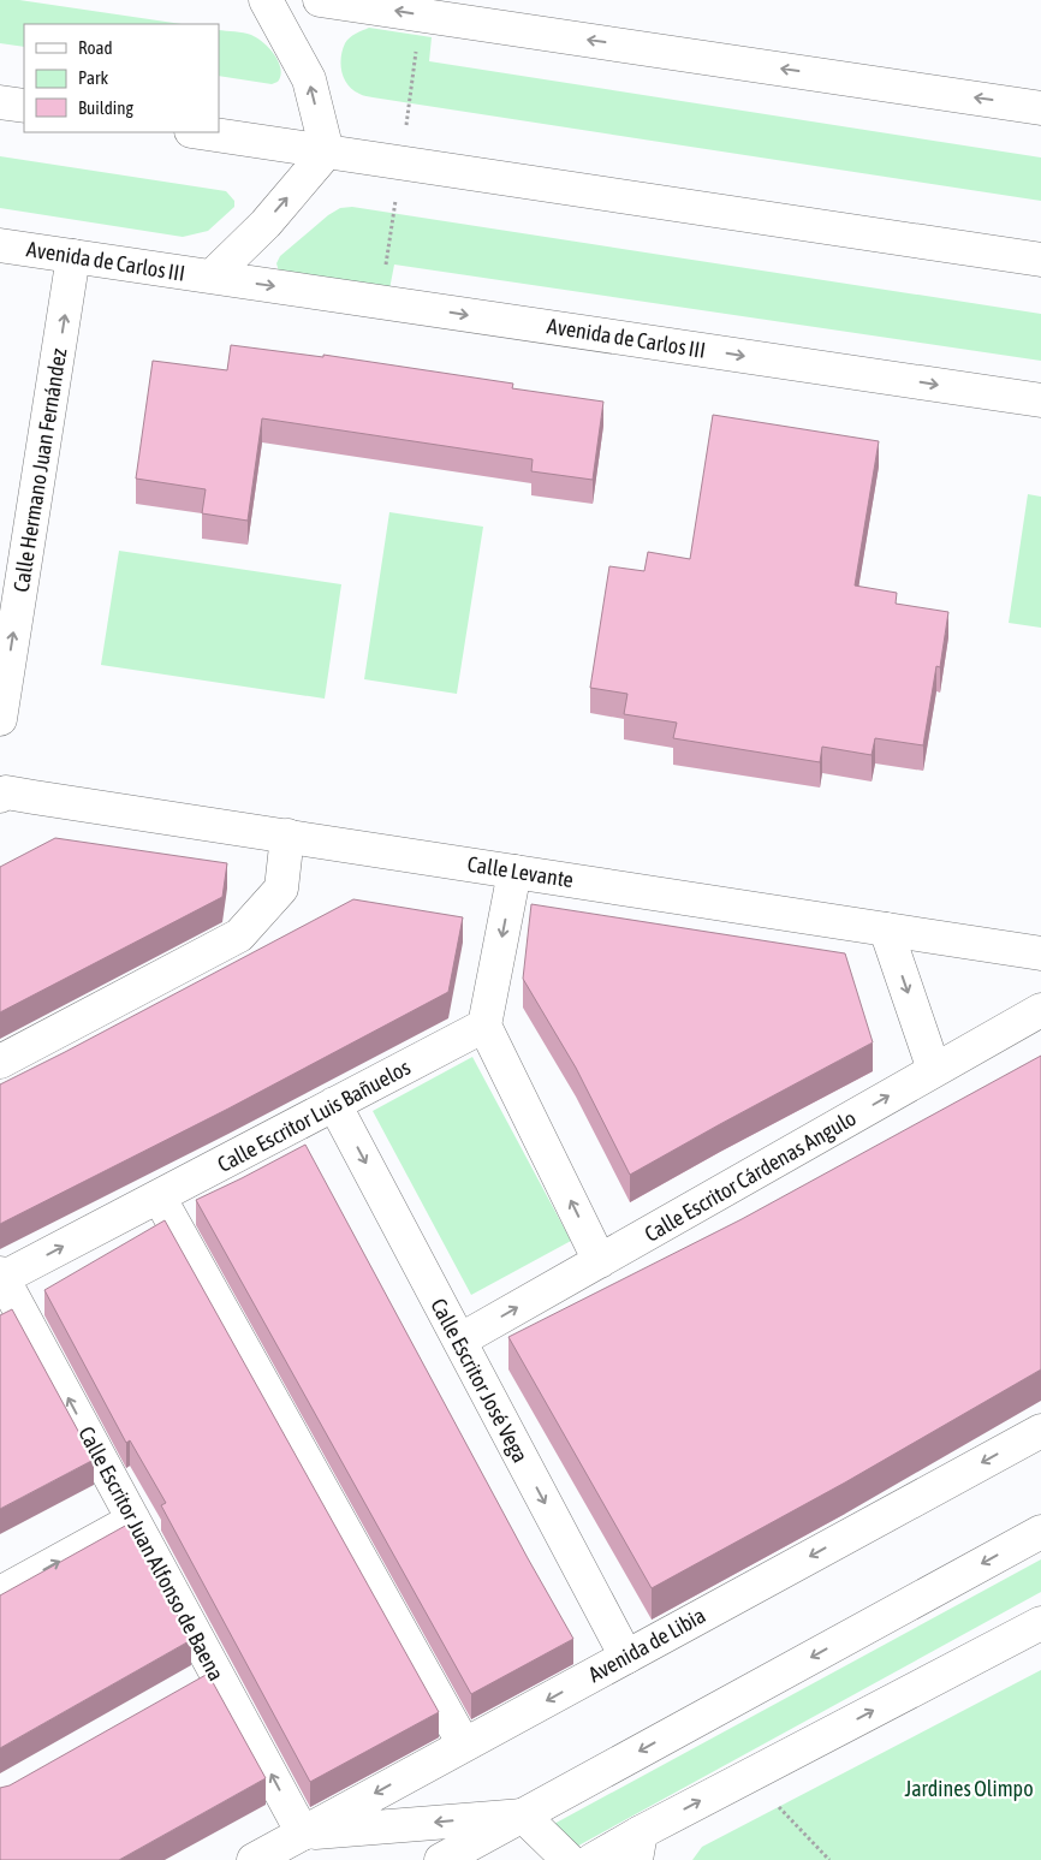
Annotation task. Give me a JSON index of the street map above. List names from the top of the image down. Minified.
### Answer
{"streets":{"street":["Avenida de Carlos III","Calle Hermano Juan Fernández","Calle Levante","Calle Escritor Luis Bañuelos","Calle Escritor Cárdenas Angulo","Calle Escritor José Vega","Calle Escritor Juan Alfonso de Baena","Avenida de Libia"]},"crossings":[["Avenida de Carlos III","Calle Hermano Juan Fernández"],["Calle Escritor Luis Bañuelos","Calle Escritor José Vega"],["Calle Escritor Luis Bañuelos","Calle Escritor Juan Alfonso de Baena"],["Calle Escritor Cárdenas Angulo","Calle Escritor José Vega"],["Calle Escritor José Vega","Avenida de Libia"],["Calle Escritor Juan Alfonso de Baena","Avenida de Libia"]],"one_way":["Calle Hermano Juan Fernández","Calle Escritor Cárdenas Angulo"],"parks":["Jardines Olimpo"],"legend":["Road","Park","Building"]}
